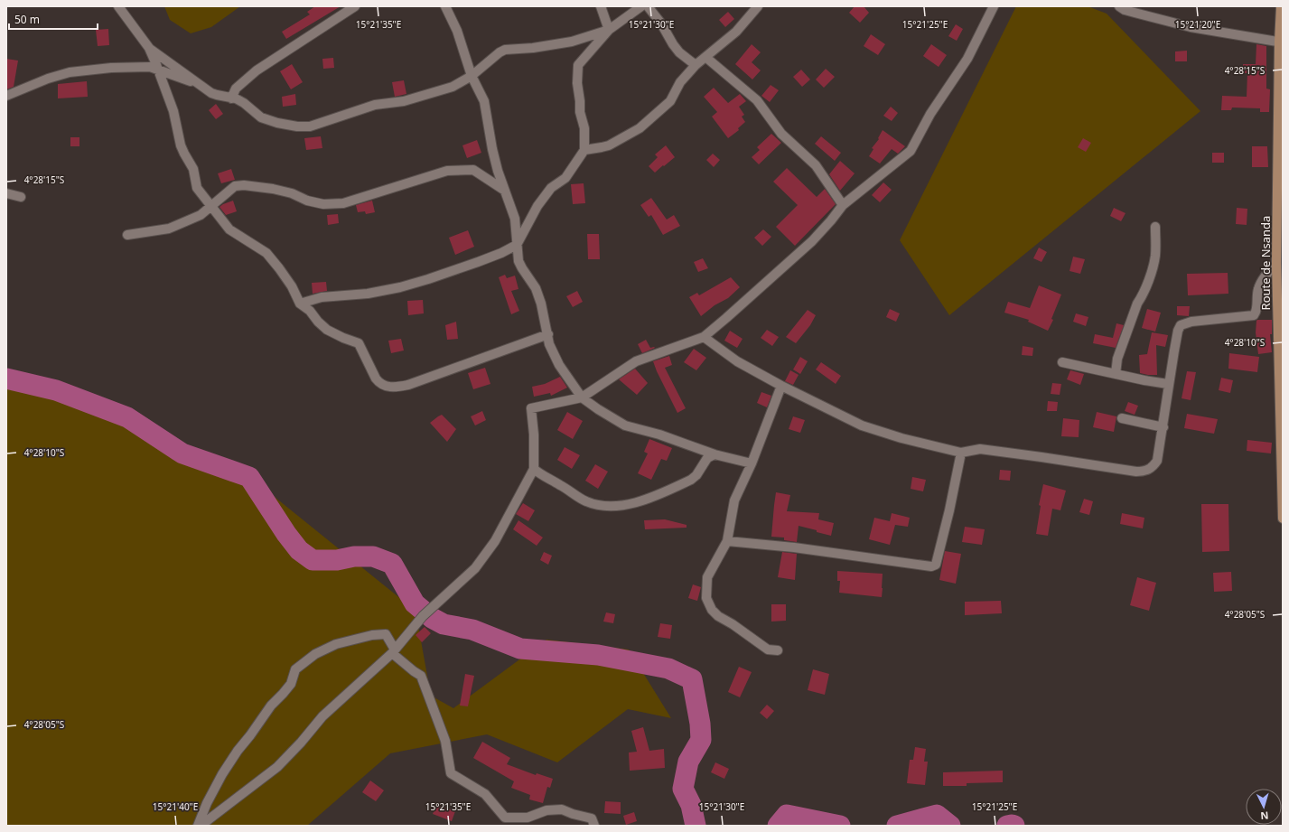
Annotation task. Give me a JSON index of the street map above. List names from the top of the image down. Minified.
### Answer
{"streets":{"street":["Route de Nsanda"]},"scale_bar":"50 m","north":"bottom","coordinates":["15°21'35\"E","15°21'30\"E","15°21'25\"E","15°21'20\"E","4°28'15\"S","4°28'10\"S","4°28'05\"S","15°21'40\"E"]}
